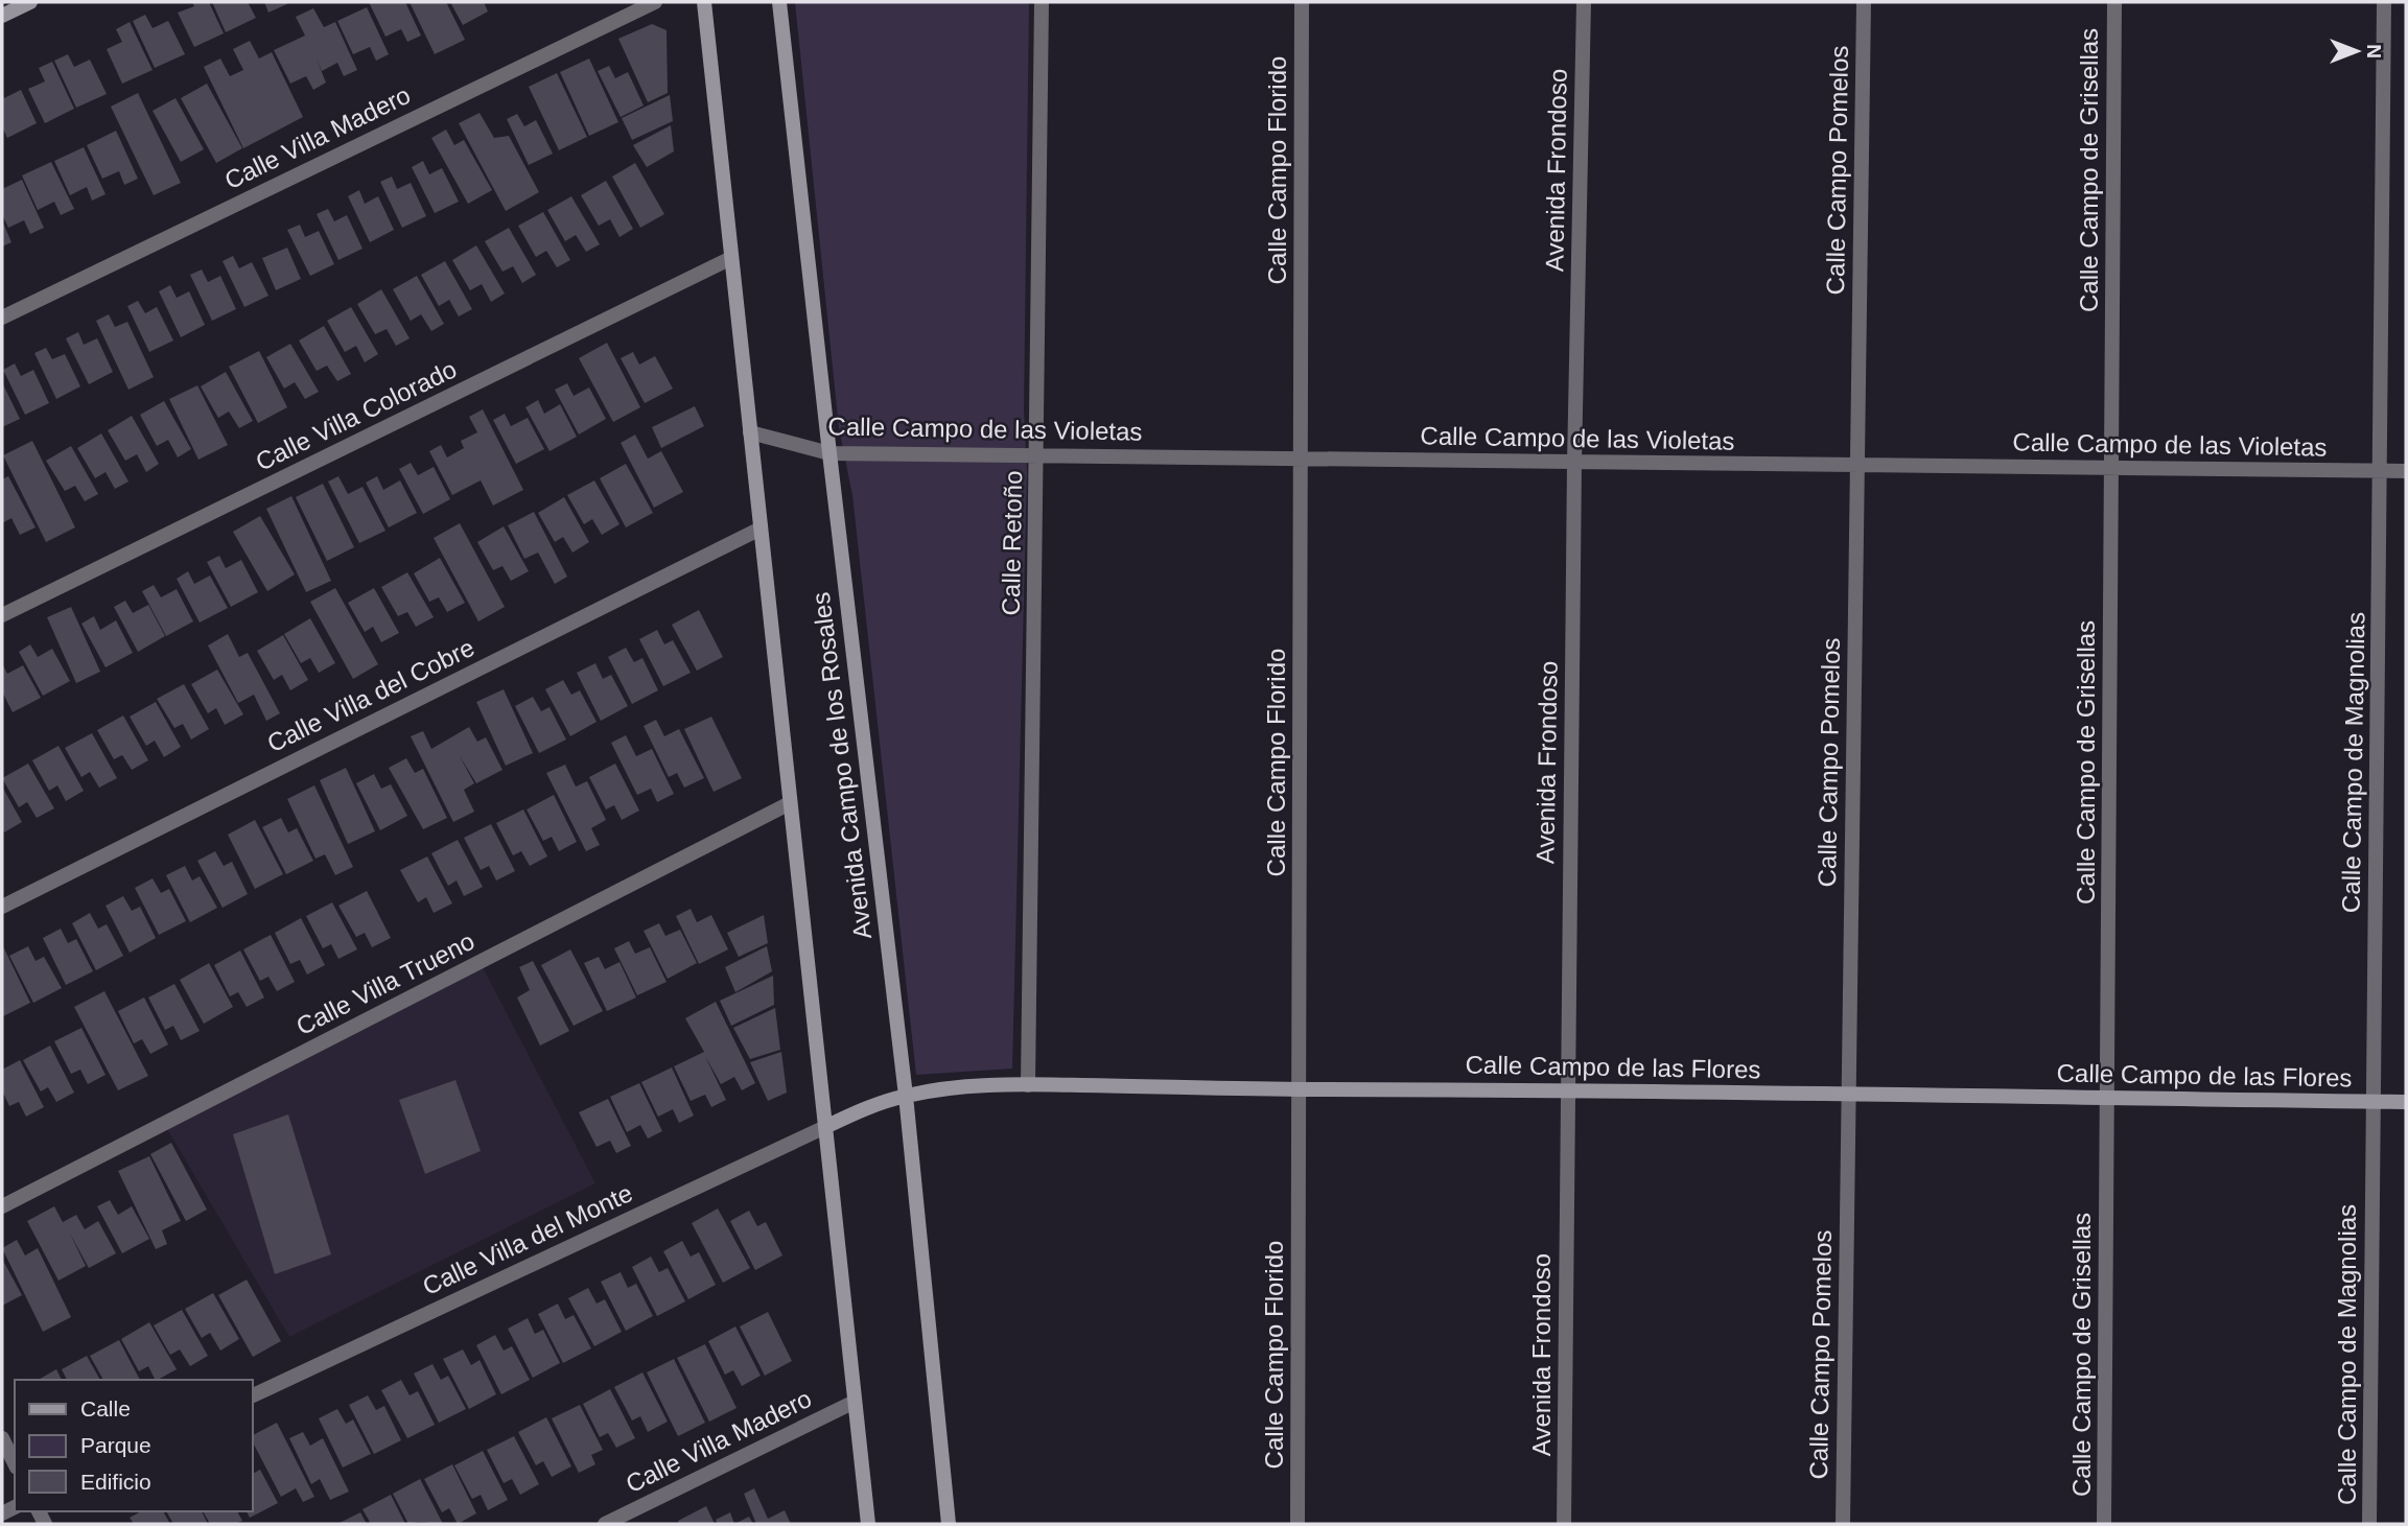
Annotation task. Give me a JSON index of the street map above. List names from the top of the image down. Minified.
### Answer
{"streets":{"street":["Calle Villa Madero","Calle Campo Florido","Avenida Frondoso","Calle Campo Pomelos","Calle Campo de Grisellas","Calle Villa Colorado","Calle Campo de las Violetas","Calle Retoño","Calle Villa del Cobre","Calle Campo de Magnolias","Avenida Campo de los Rosales","Calle Villa Trueno","Calle Campo de las Flores","Calle Villa del Monte"]},"crossings":[["Calle Villa Madero","Avenida Campo de los Rosales"],["Calle Campo Florido","Calle Campo de las Violetas"],["Calle Campo Florido","Calle Campo de las Flores"],["Avenida Frondoso","Calle Campo de las Violetas"],["Avenida Frondoso","Calle Campo de las Flores"],["Calle Campo Pomelos","Calle Campo de las Violetas"],["Calle Campo Pomelos","Calle Campo de las Flores"],["Calle Campo de Grisellas","Calle Campo de las Violetas"],["Calle Campo de Grisellas","Calle Campo de las Flores"],["Calle Villa Colorado","Avenida Campo de los Rosales"],["Calle Campo de las Violetas","Calle Retoño"],["Calle Campo de las Violetas","Calle Campo de Magnolias"],["Calle Campo de las Violetas","Avenida Campo de los Rosales"],["Calle Retoño","Calle Campo de las Flores"],["Calle Villa del Cobre","Avenida Campo de los Rosales"],["Calle Campo de Magnolias","Calle Campo de las Flores"],["Avenida Campo de los Rosales","Calle Villa Trueno"],["Avenida Campo de los Rosales","Calle Campo de las Flores"],["Avenida Campo de los Rosales","Calle Villa del Monte"],["Calle Campo de las Flores","Calle Villa del Monte"]],"legend":["Calle","Parque","Edificio"],"north":"right"}
